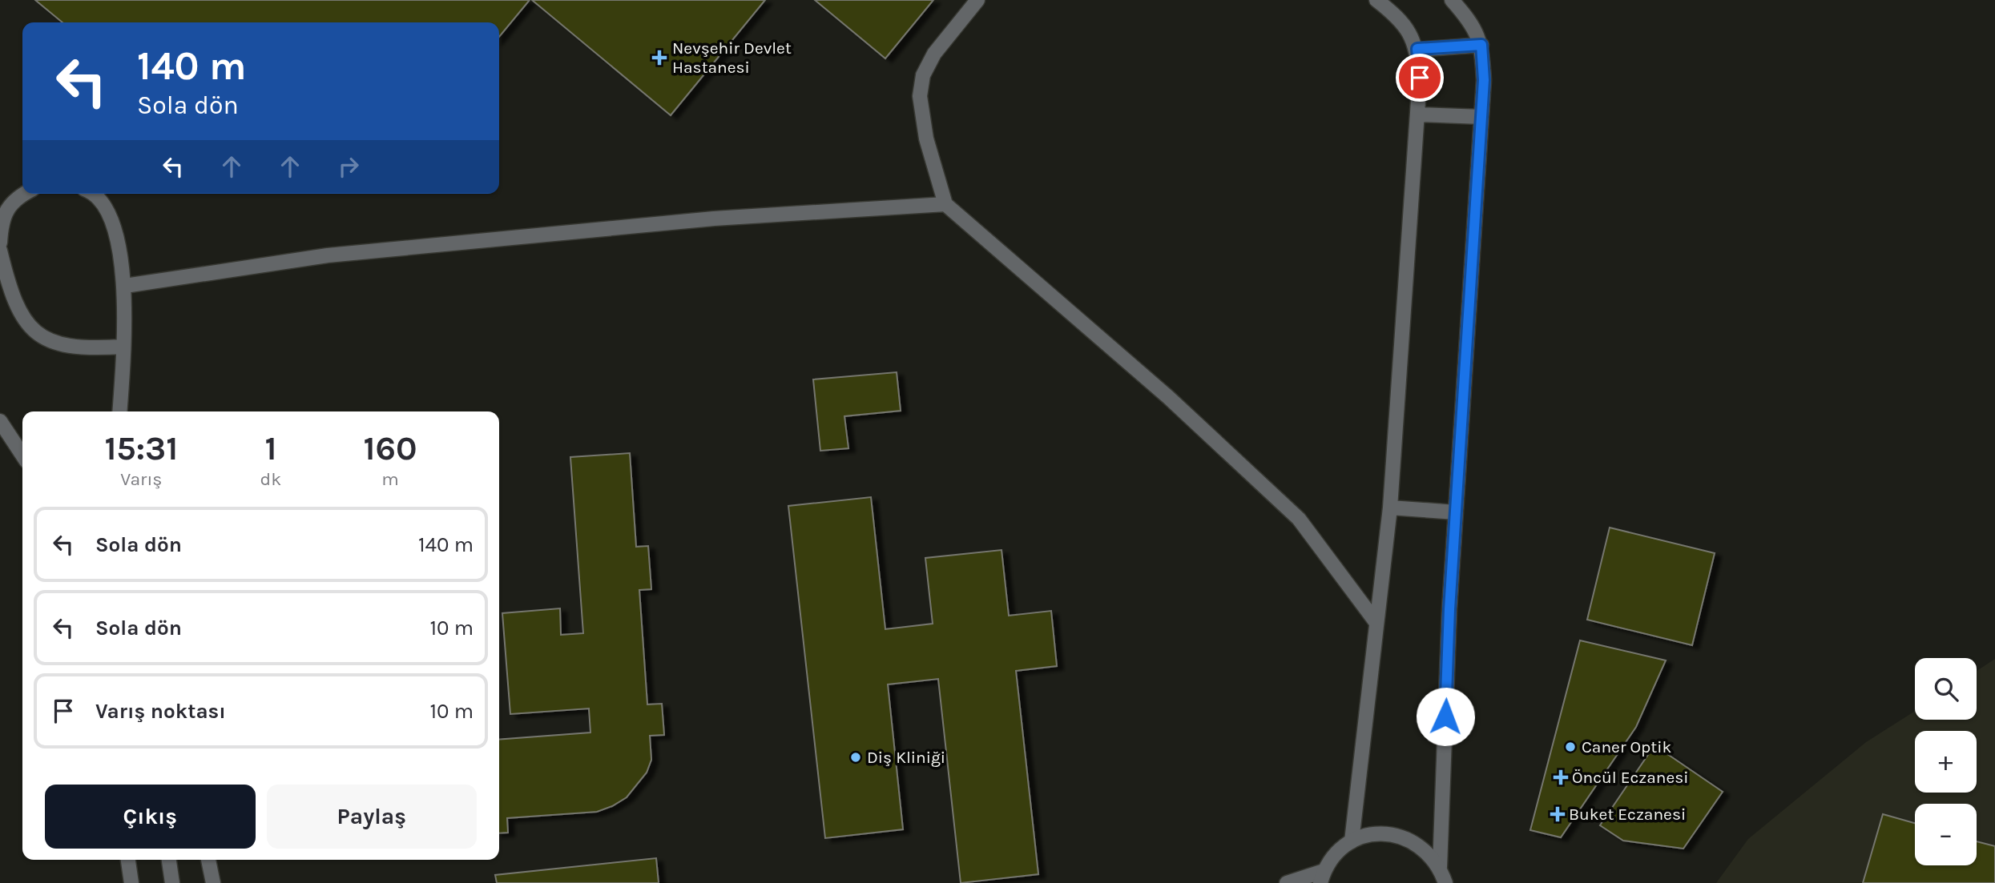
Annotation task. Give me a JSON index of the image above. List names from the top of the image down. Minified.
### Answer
{"places":{"health":["Nevşehir Devlet Hastanesi","Öncül Eczanesi","Buket Eczanesi"],"other":["Caner Optik","Diş Kliniği"]},"page":{"turn":["140 m","Sola dön"],"eta":["15:31","Varış","1","dk","160","m"],"list":[{"name":"Sola dön","value":"140 m"},{"name":"Sola dön","value":"10 m"},{"name":"Varış noktası","value":"10 m"}],"map_buttons":["+","−"],"buttons":["Çıkış","Paylaş"]}}
